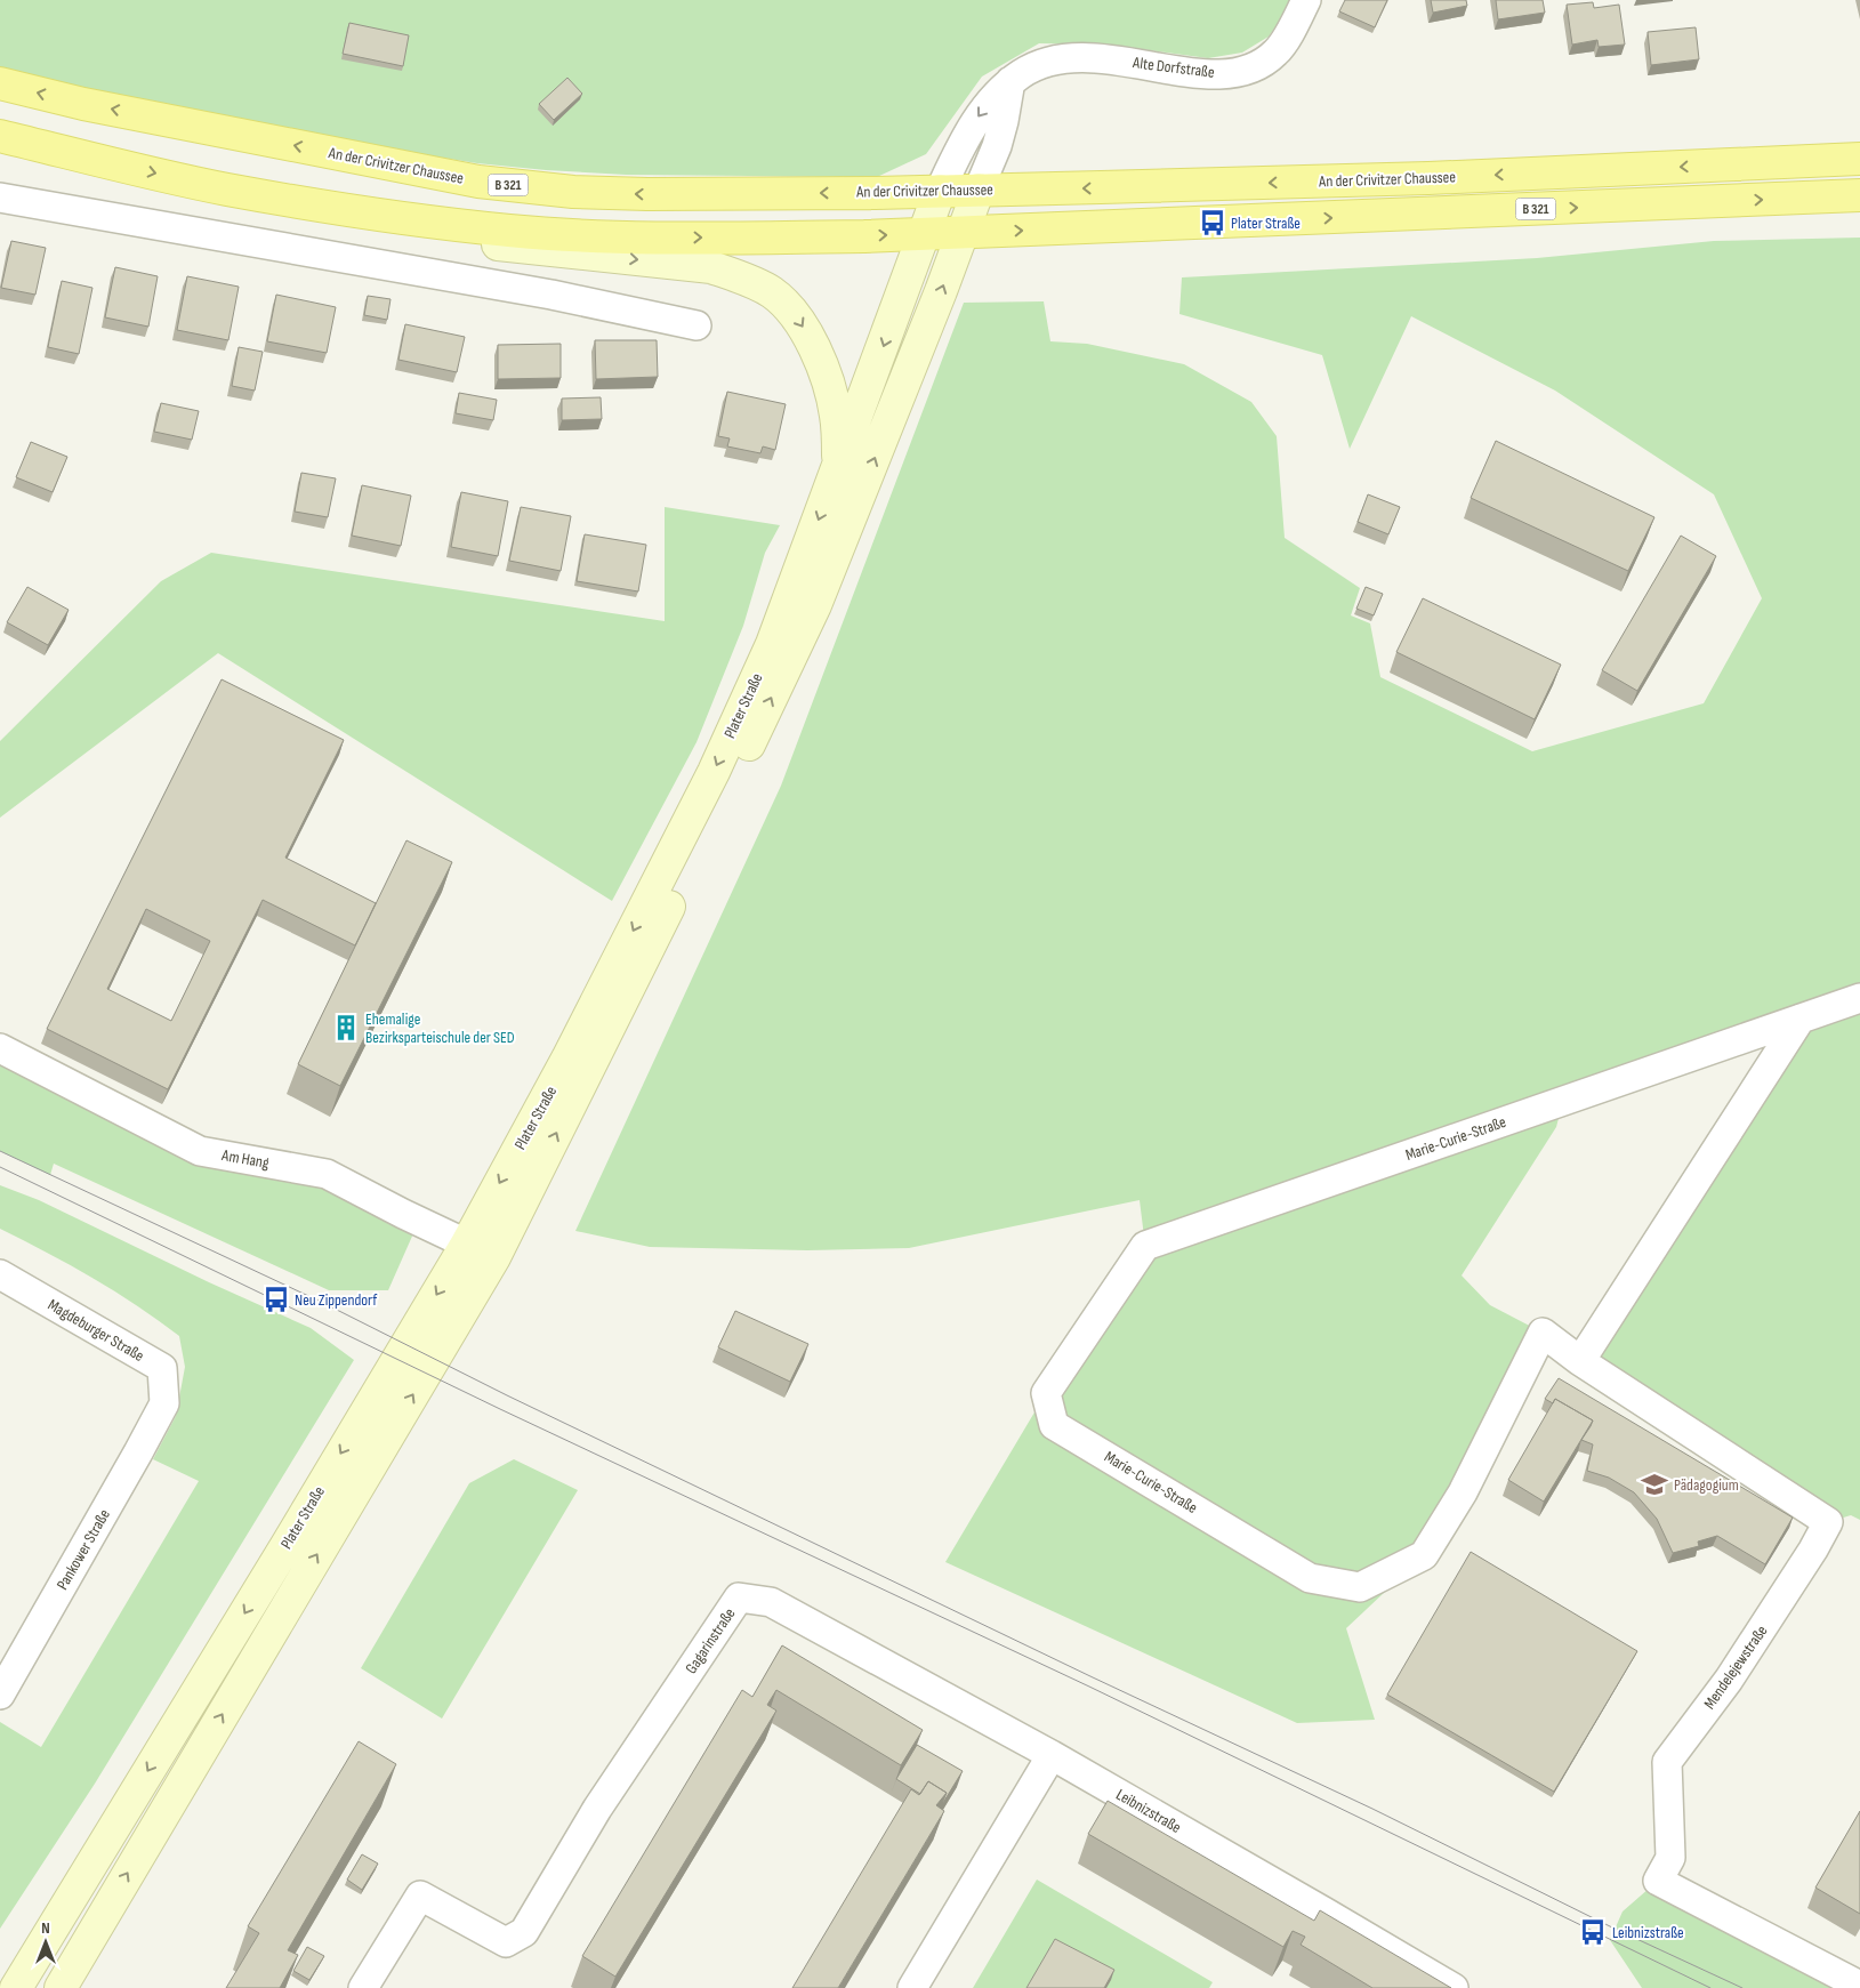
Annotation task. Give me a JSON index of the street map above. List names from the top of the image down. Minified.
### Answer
{"streets":{"main road":["An der Crivitzer Chaussee","B 321"],"street":["Alte Dorfstraße","Plater Straße","Marie-Curie-Straße","Am Hang","Magdeburger Straße","Pankower Straße","Gagarinstraße","Mendelejewstraße","Leibnizstraße"]},"crossings":[["Alte Dorfstraße","An der Crivitzer Chaussee"],["Alte Dorfstraße","Plater Straße"],["An der Crivitzer Chaussee","Plater Straße"],["B 321","Plater Straße"],["Plater Straße","Am Hang"],["Marie-Curie-Straße","Mendelejewstraße"],["Magdeburger Straße","Pankower Straße"],["Gagarinstraße","Leibnizstraße"]],"places":{"bus stop":["Plater Straße","Neu Zippendorf","Leibnizstraße"],"building":["Ehemalige Bezirksparteischule der SED"],"school or university":["Pädagogium"]},"north":"top"}
